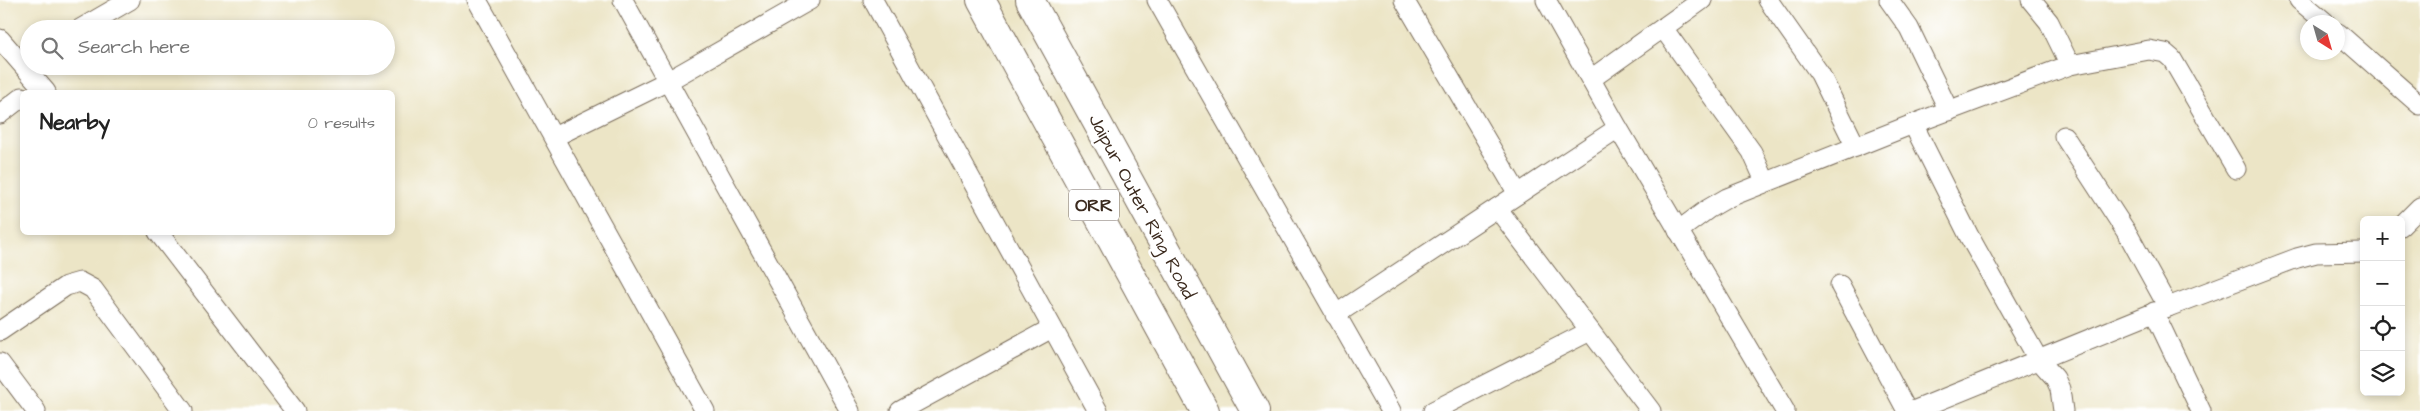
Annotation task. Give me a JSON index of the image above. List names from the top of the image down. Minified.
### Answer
{"streets":{"highway":["ORR","Jaipur Outer Ring Road"]},"north":"bottom right","page":{"search":"Search here","heading":["Nearby","0 results"],"map_buttons":["+","−"]}}
